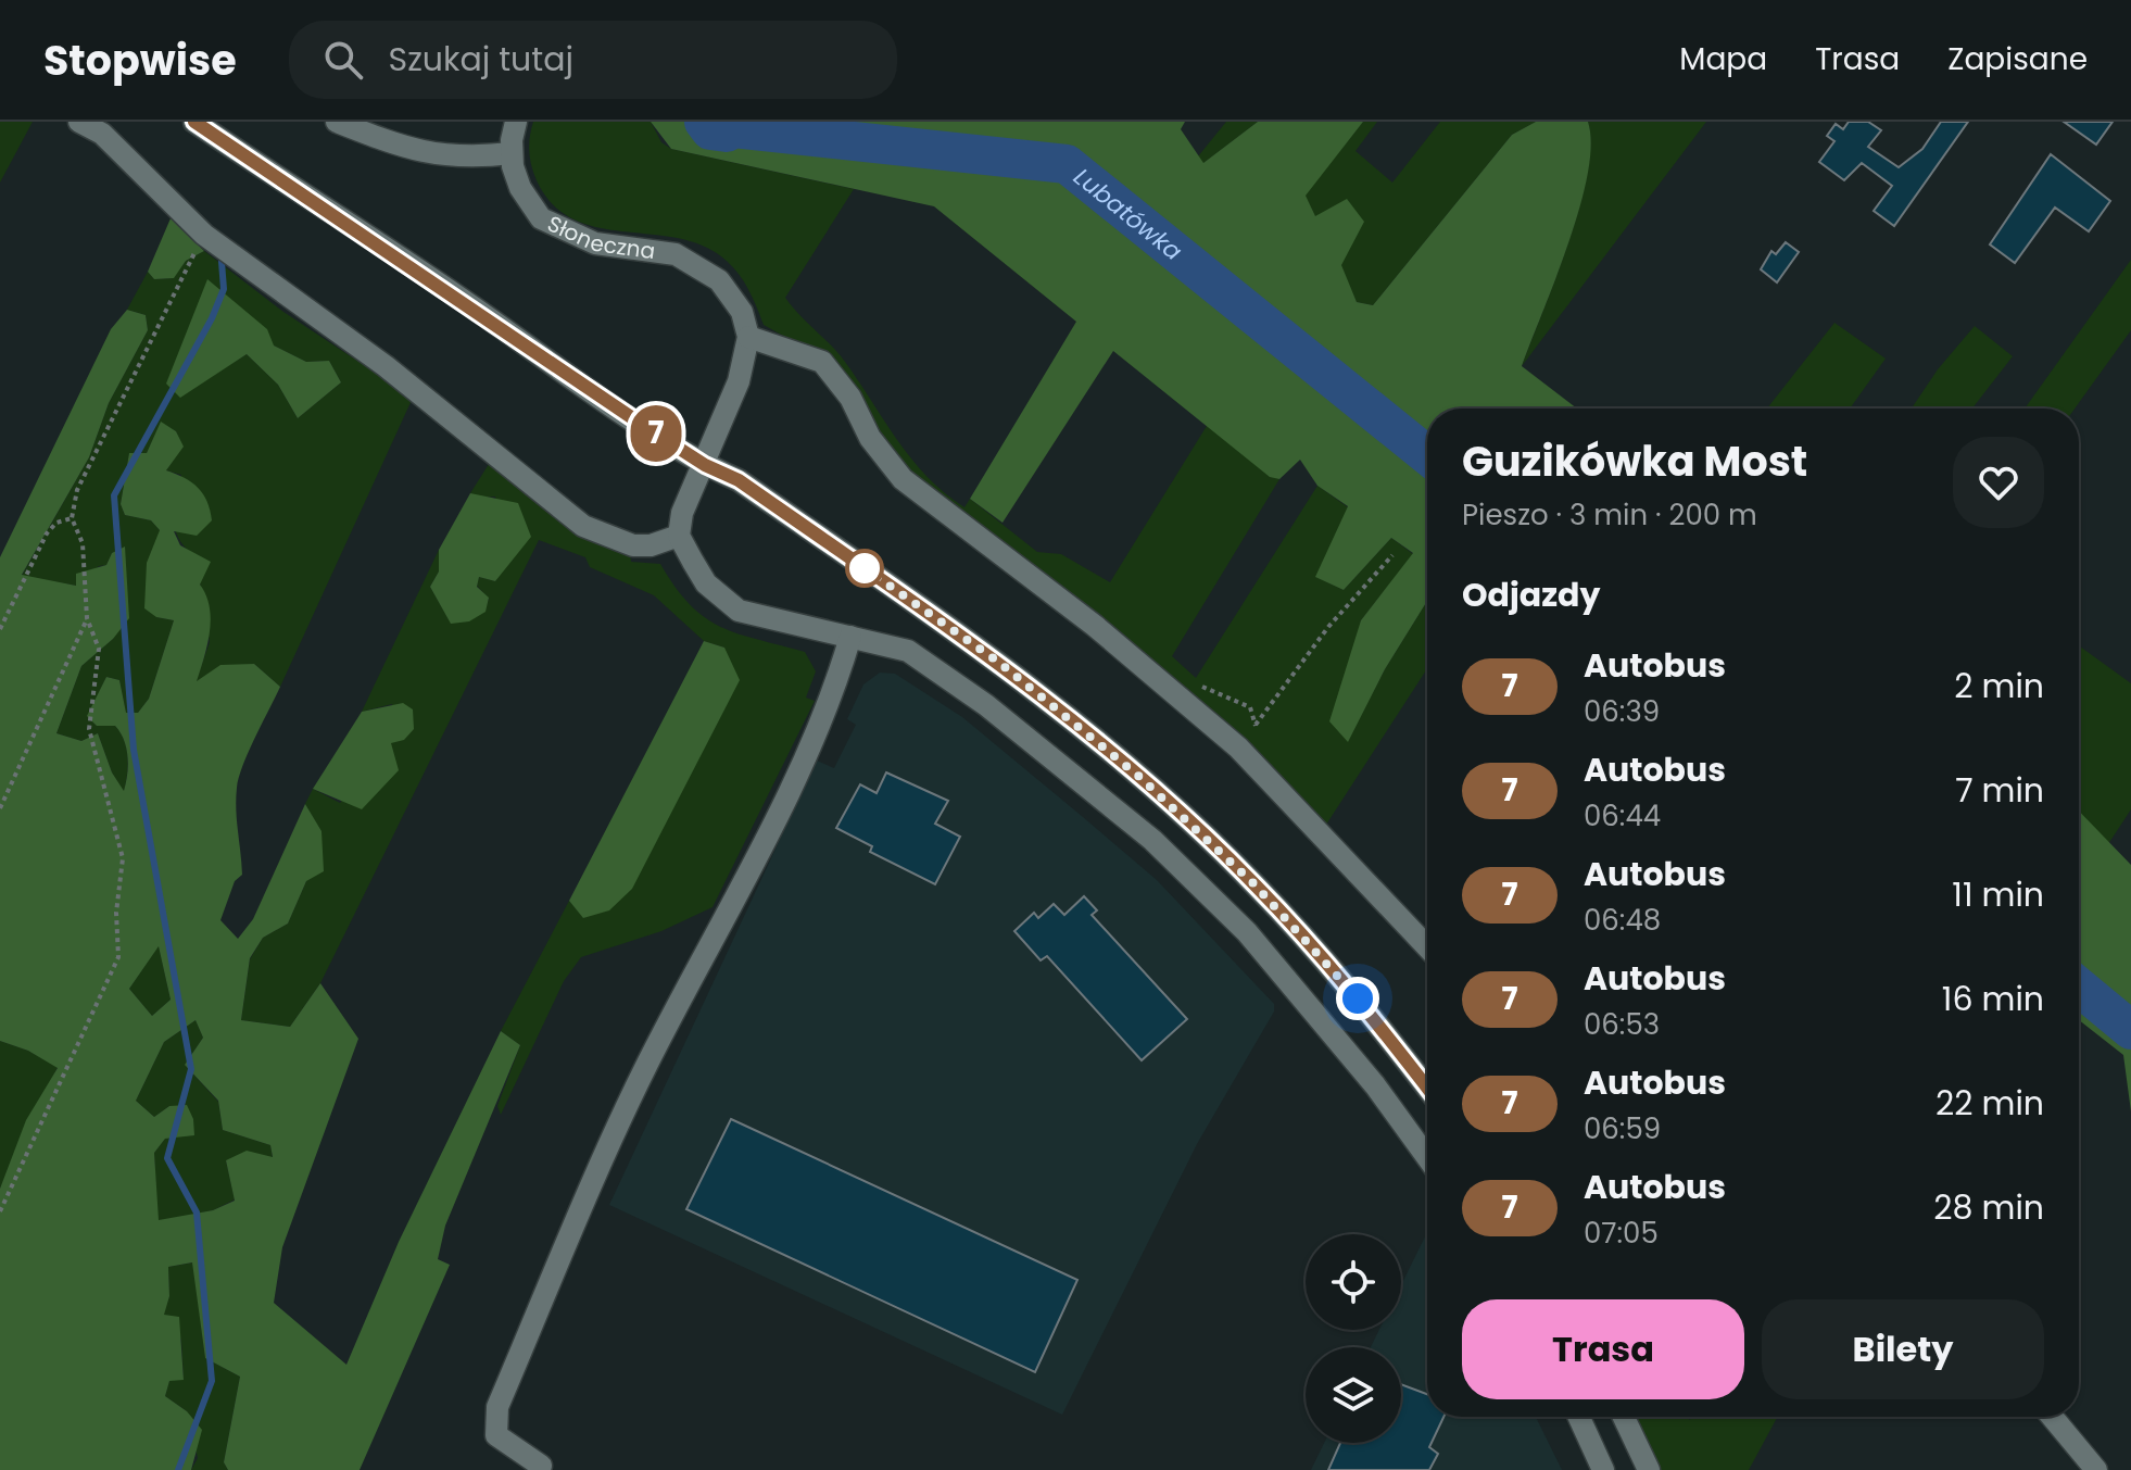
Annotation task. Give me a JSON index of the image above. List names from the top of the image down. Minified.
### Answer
{"streets":{"street":["Słoneczna"]},"water":["Lubatówka"],"lines":["bus line 7"],"page":{"header":"Stopwise","search":"Szukaj tutaj","nav":["Mapa","Trasa","Zapisane"],"on_map":"7","heading":[["Guzikówka Most","Pieszo · 3 min · 200 m"],"Odjazdy"],"list":[{"mark":"7","name":"Autobus","note":"06:39","value":"2 min"},{"mark":"7","name":"Autobus","note":"06:44","value":"7 min"},{"mark":"7","name":"Autobus","note":"06:48","value":"11 min"},{"mark":"7","name":"Autobus","note":"06:53","value":"16 min"},{"mark":"7","name":"Autobus","note":"06:59","value":"22 min"},{"mark":"7","name":"Autobus","note":"07:05","value":"28 min"}],"buttons":["Trasa","Bilety"]}}
